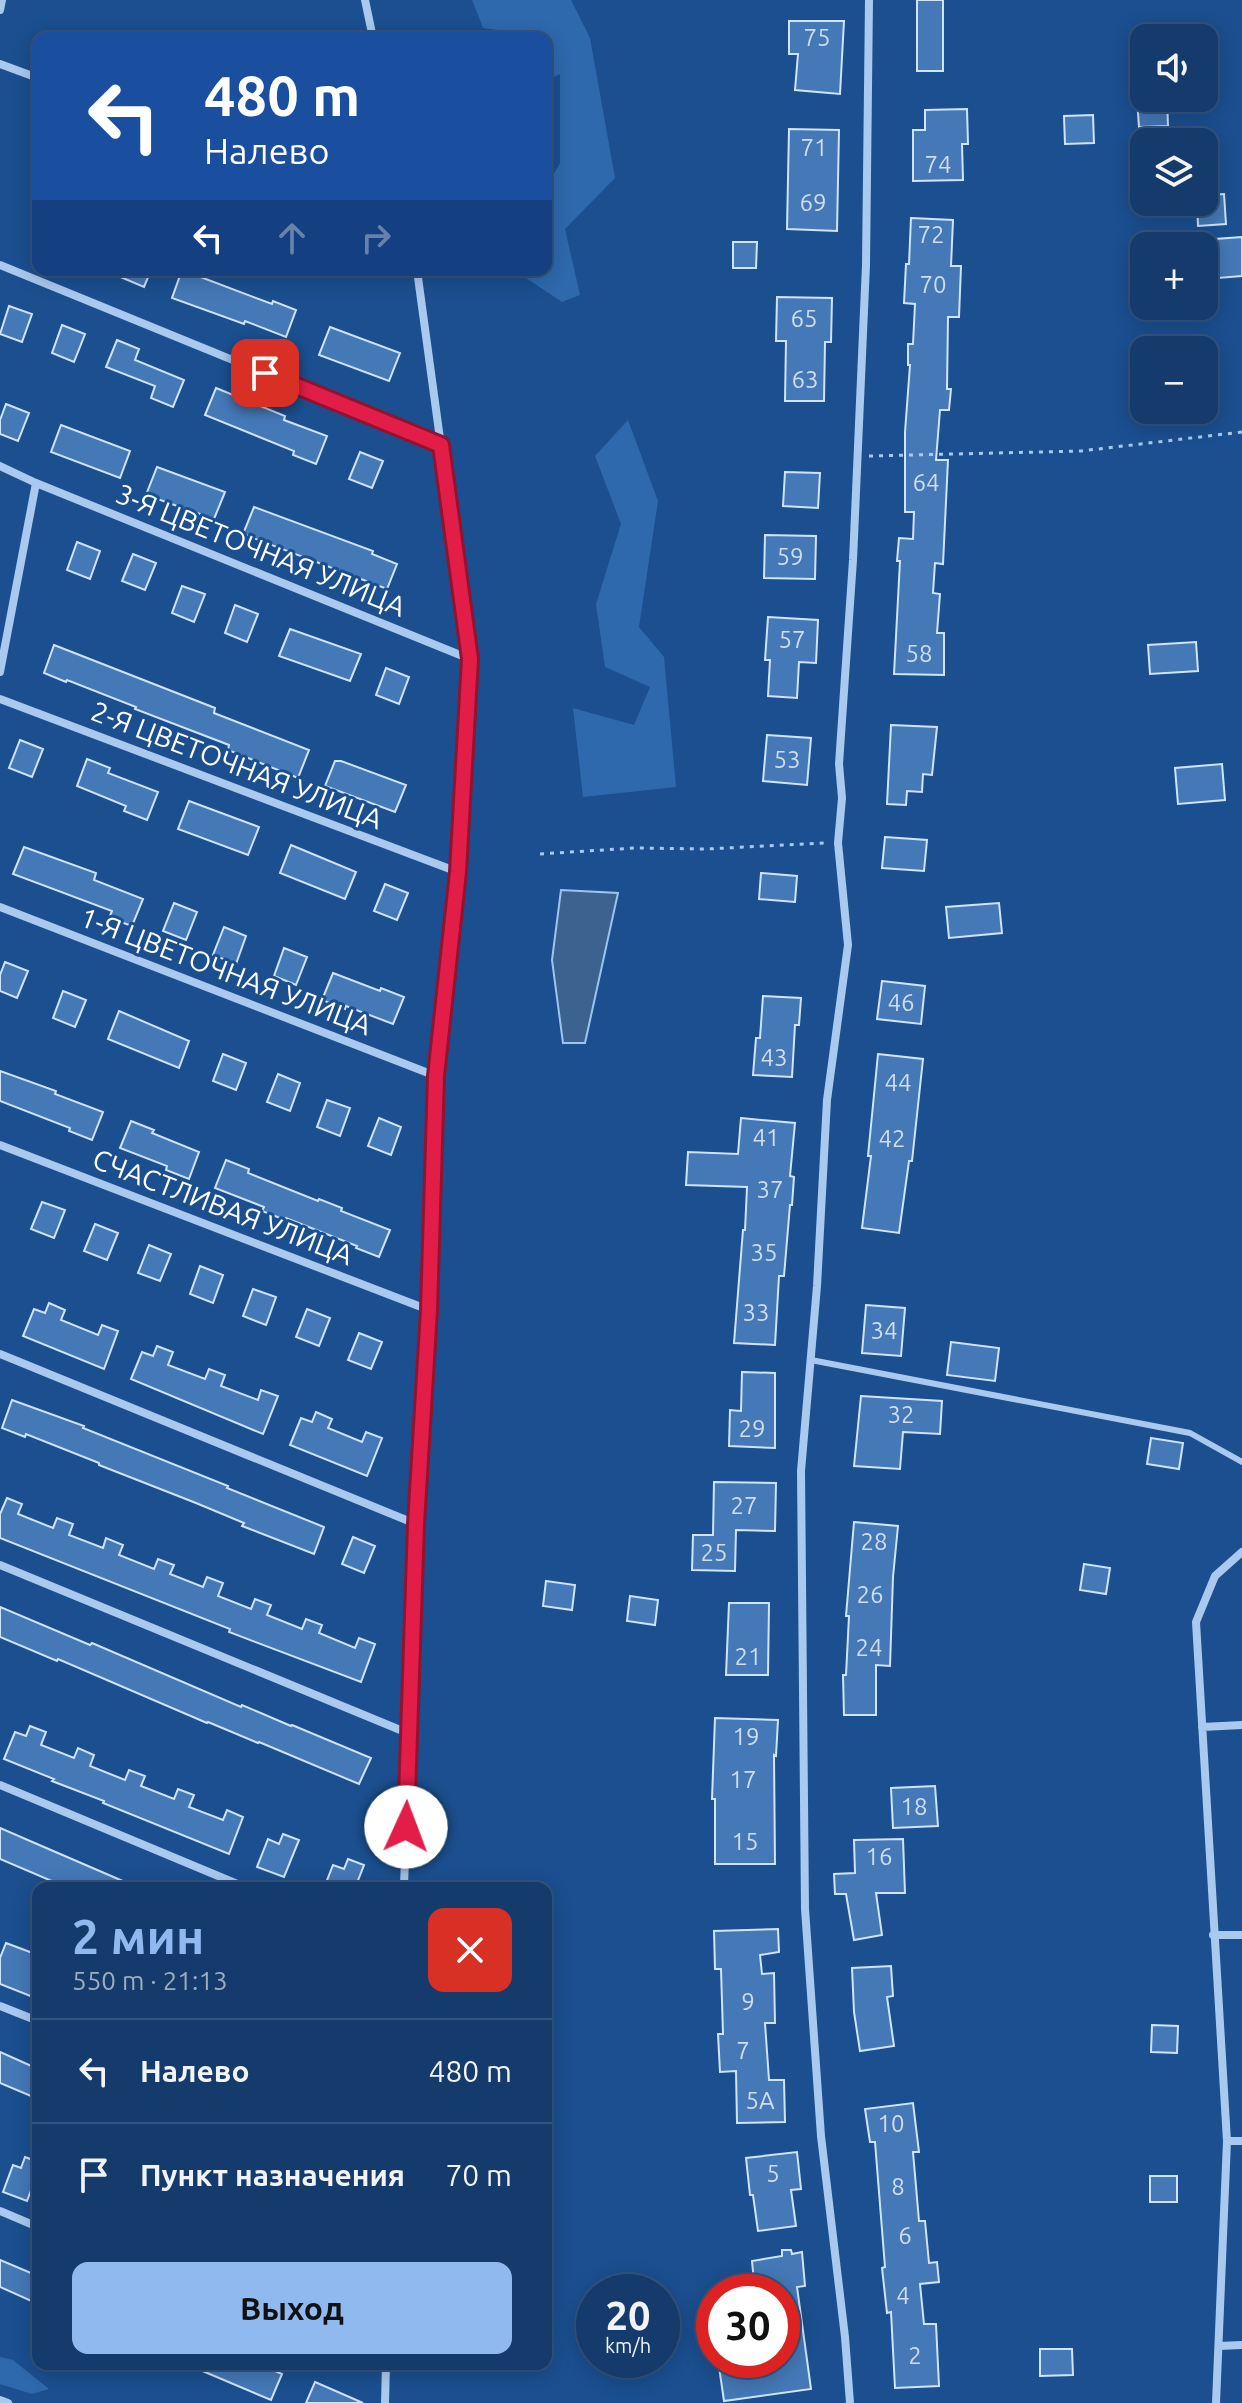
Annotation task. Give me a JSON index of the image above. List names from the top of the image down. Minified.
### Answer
{"streets":{"street":["3-Я ЦВЕТОЧНАЯ УЛИЦА","2-Я ЦВЕТОЧНАЯ УЛИЦА","1-Я ЦВЕТОЧНАЯ УЛИЦА","СЧАСТЛИВАЯ УЛИЦА"]},"house_numbers":["75","71","74","69","72","70","65","63","64","59","57","58","53","46","43","44","41","42","37","35","33","34","32","29","27","28","25","26","24","21","19","17","18","15","16","9","7","5А","10","5","8","6","4","2"],"page":{"map_buttons":["+","−"],"turn":["480 m","Налево"],"heading":["2 мин","550 m · 21:13"],"list":[{"name":"Налево","value":"480 m"},{"name":"Пункт назначения","value":"70 m"}],"buttons":"Выход","speed":"20 km/h","limit":"30"}}
